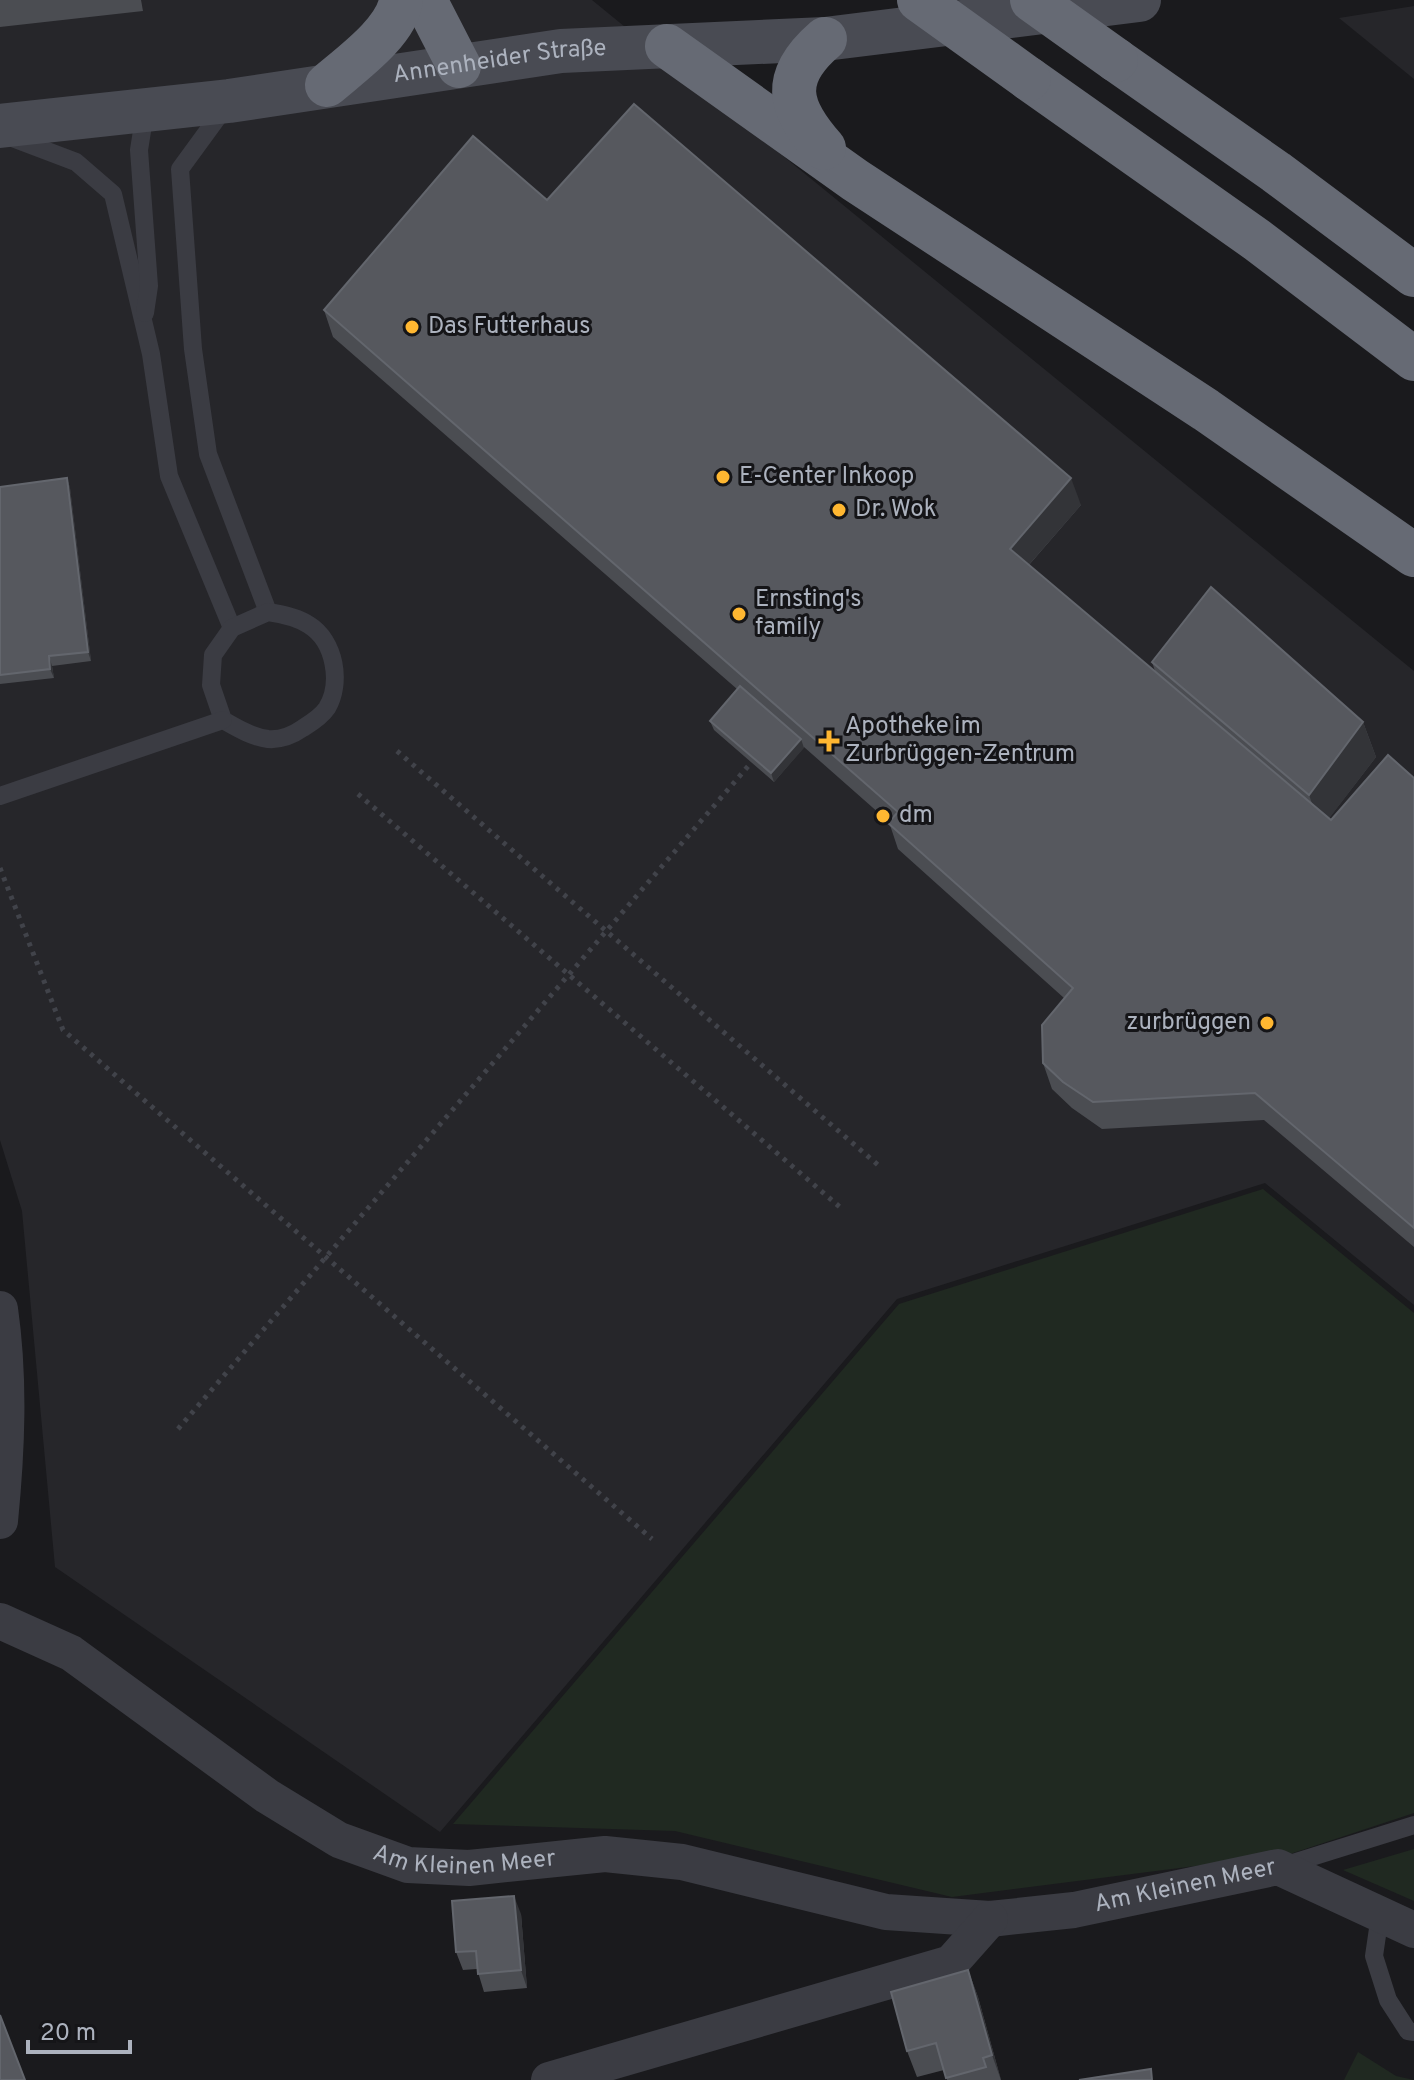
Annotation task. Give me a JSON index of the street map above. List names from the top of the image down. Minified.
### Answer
{"streets":{"main road":["Annenheider Straße"],"street":["Am Kleinen Meer"]},"places":{"other":["Das Futterhaus","E-Center Inkoop","Dr. Wok","Ernsting's family","dm","zurbrüggen"],"health":["Apotheke im Zurbrüggen-Zentrum"]},"scale_bar":"20 m"}
